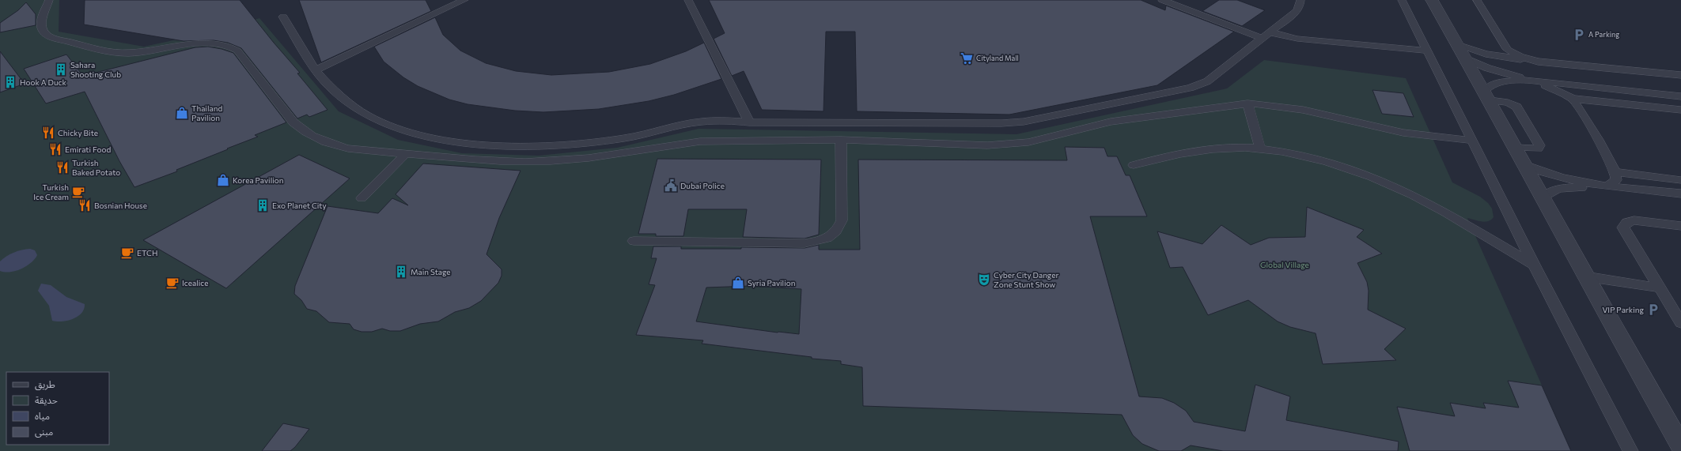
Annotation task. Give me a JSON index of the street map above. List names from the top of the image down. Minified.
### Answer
{"parks":["Global Village"],"places":{"parking":["A Parking","VIP Parking"],"supermarket":["Cityland Mall"],"building":["Sahara Shooting Club","Hook A Duck","Exo Planet City","Main Stage"],"shop":["Thailand Pavilion","Korea Pavilion","Syria Pavilion"],"restaurant":["Chicky Bite","Emirati Food","Turkish Baked Potato","Bosnian House"],"public building":["Dubai Police"],"cafe":["Turkish Ice Cream","ETCH","Icealice"],"theatre":["Cyber City Danger Zone Stunt Show"]},"legend":["طريق","حديقة","مياه","مبنى"]}
